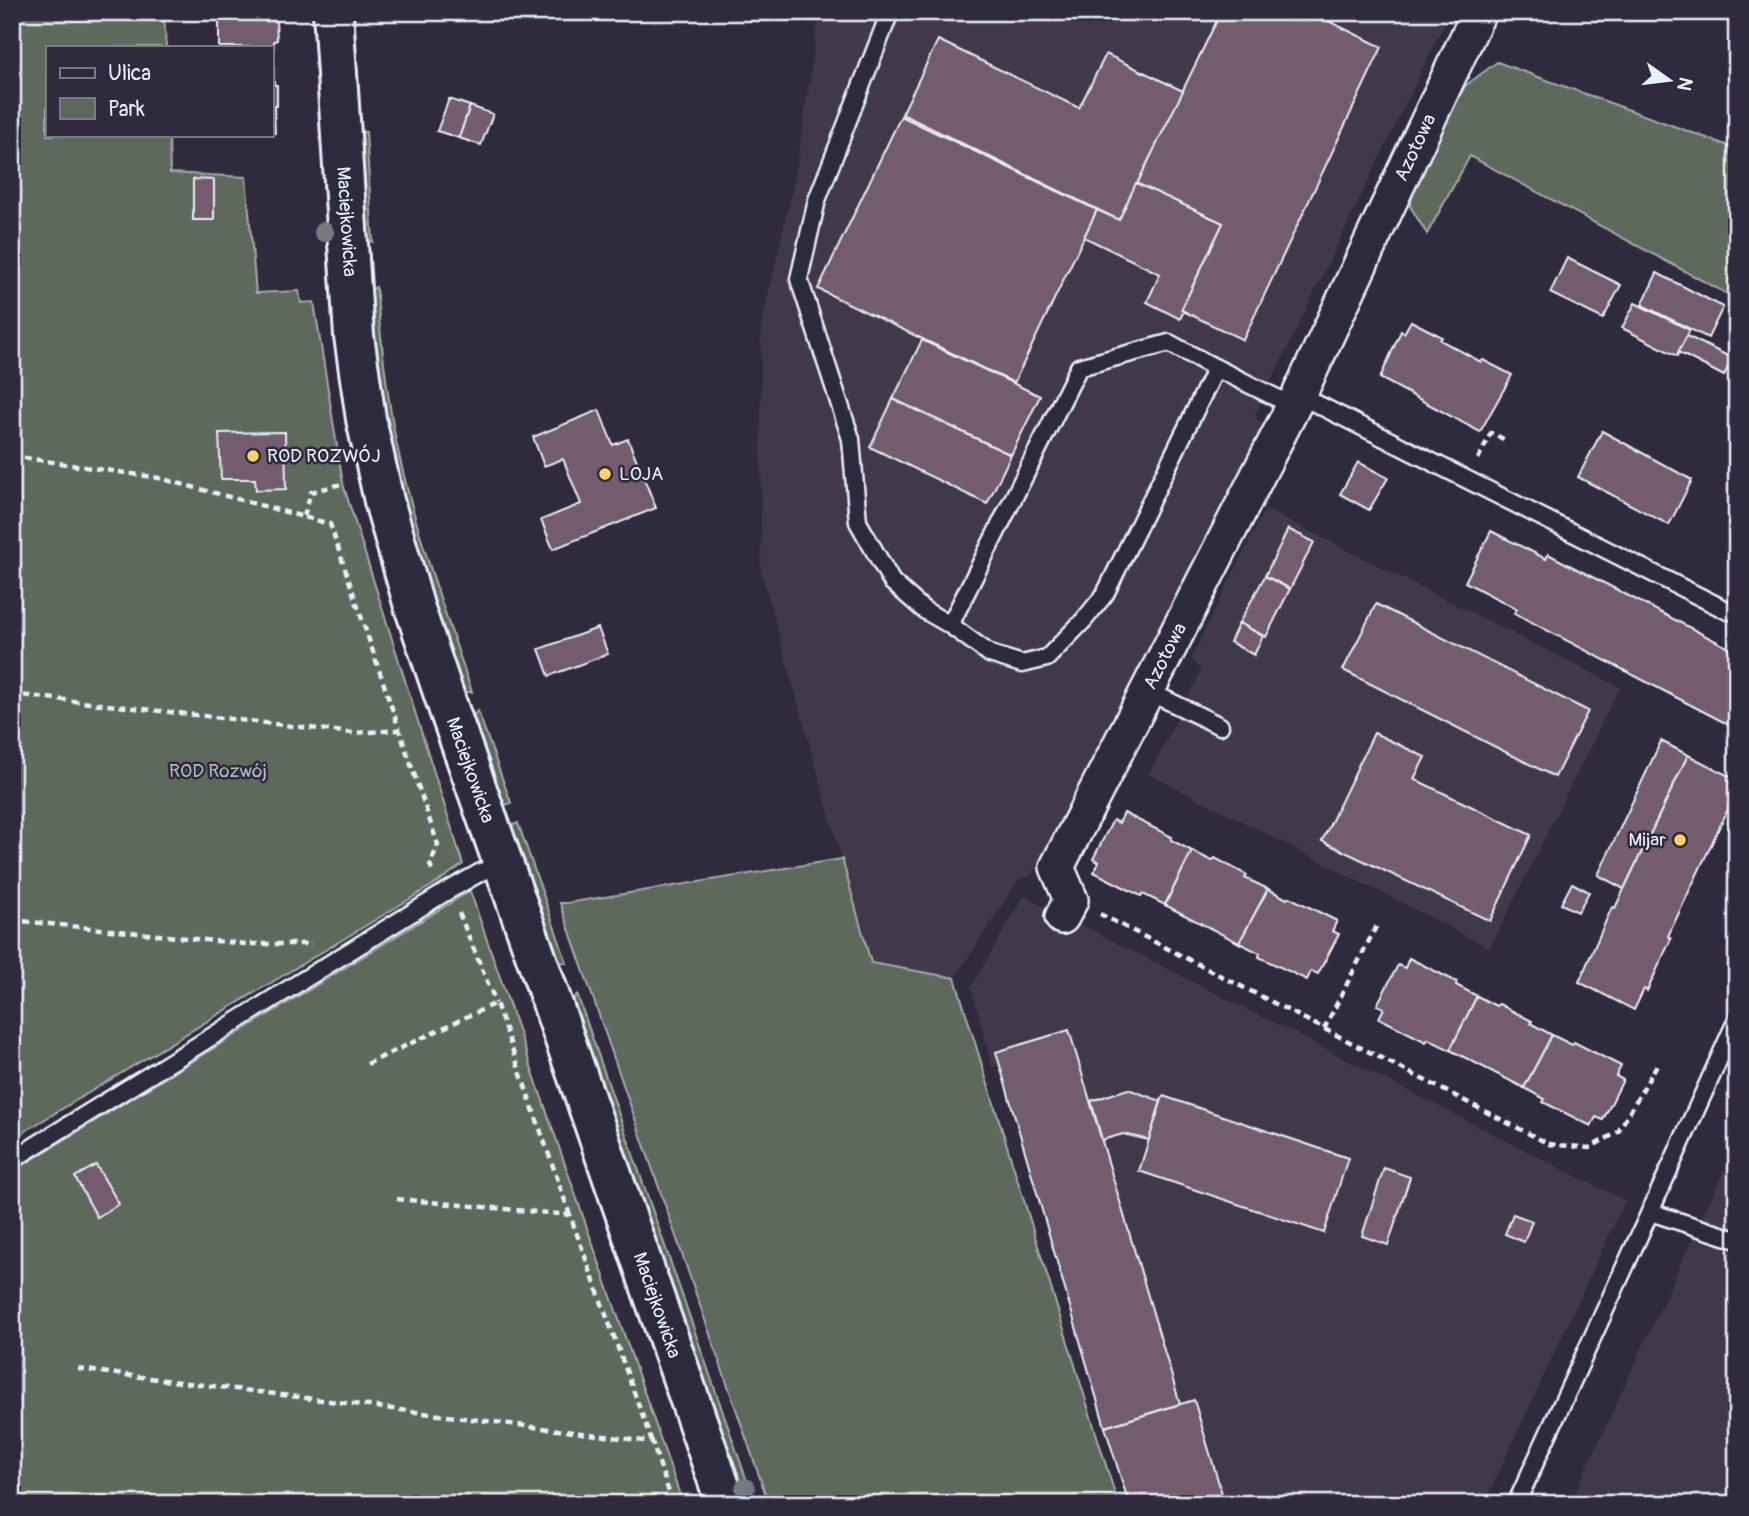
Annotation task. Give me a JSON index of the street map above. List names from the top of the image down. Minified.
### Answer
{"streets":{"street":["Azotowa","Maciejkowicka"]},"parks":["ROD Rozwój"],"places":["ROD ROZWÓJ","LOJA","Mijar"],"legend":["Ulica","Park"],"north":"right"}
